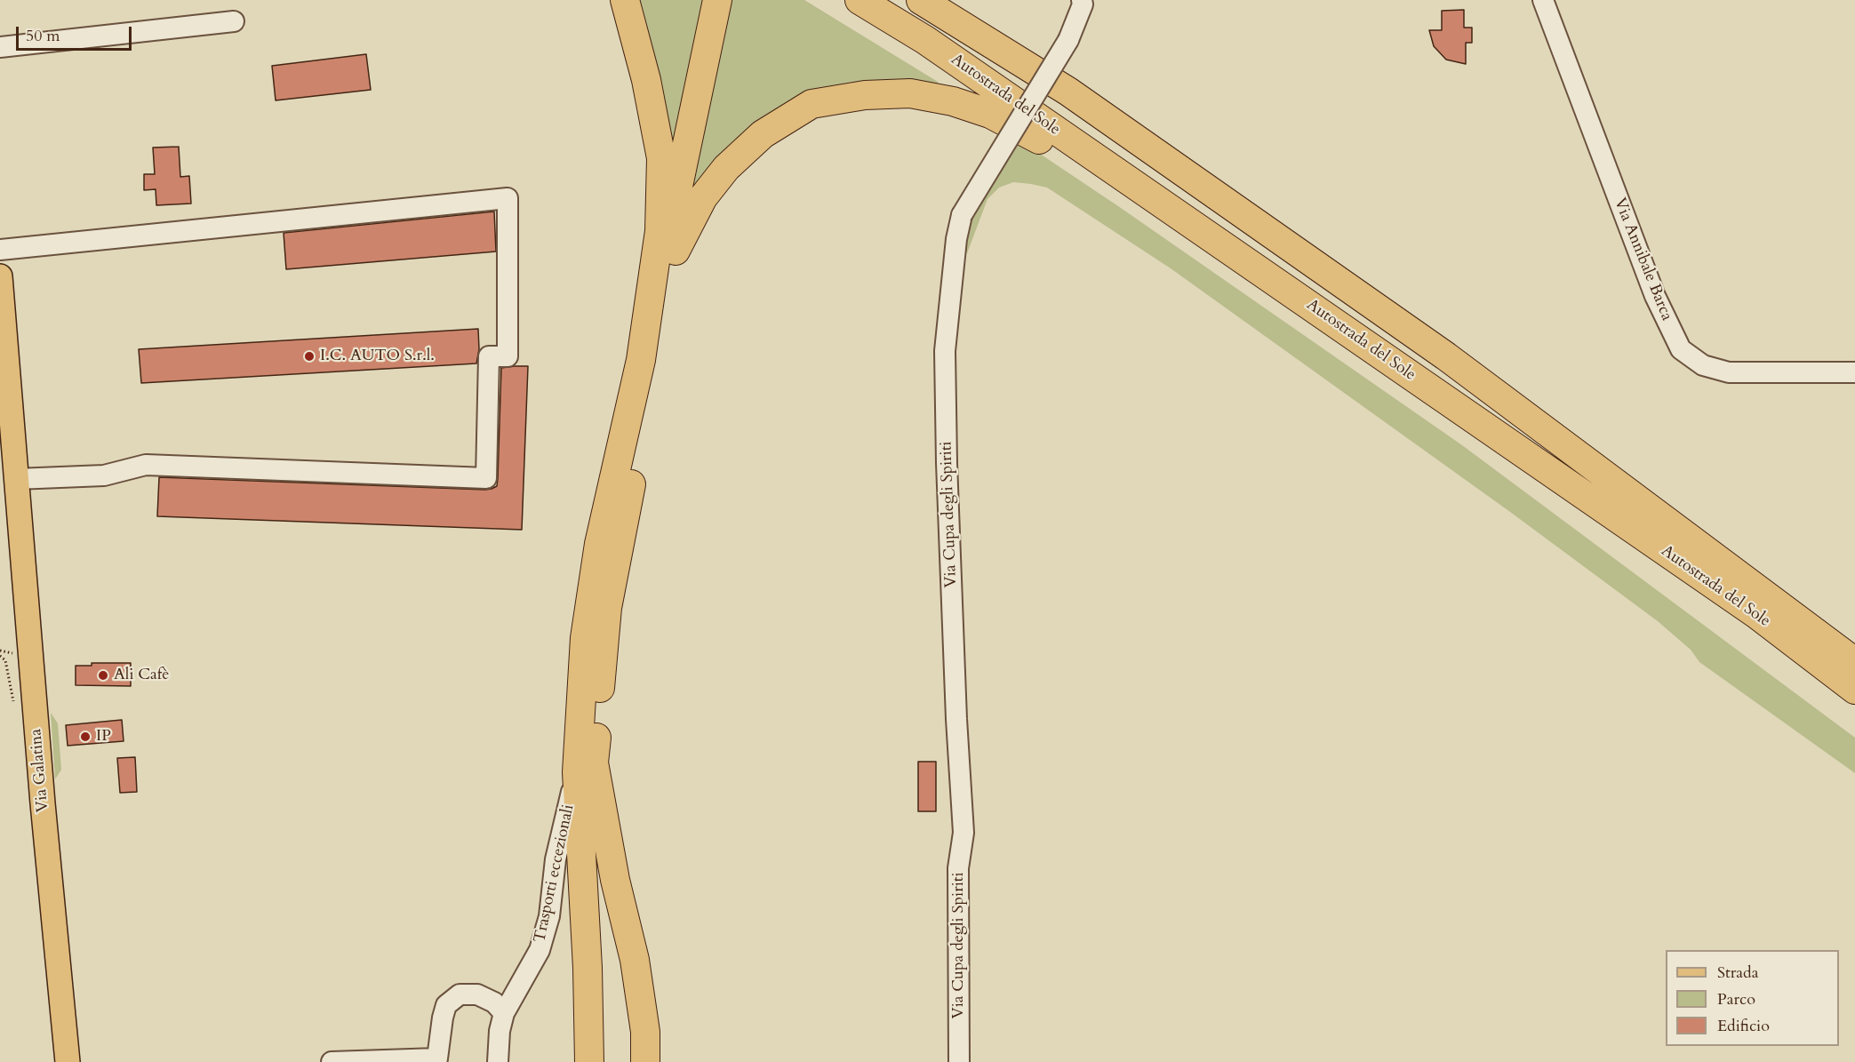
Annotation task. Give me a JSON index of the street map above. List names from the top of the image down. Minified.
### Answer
{"streets":{"highway":["Autostrada del Sole"],"main road":["Via Galatina"],"street":["Via Annibale Barca","Via Cupa degli Spiriti","Trasporti eccezionali"]},"places":["I.C. AUTO S.r.l.","Ali Cafè","IP"],"legend":["Strada","Parco","Edificio"],"scale_bar":"50 m"}
